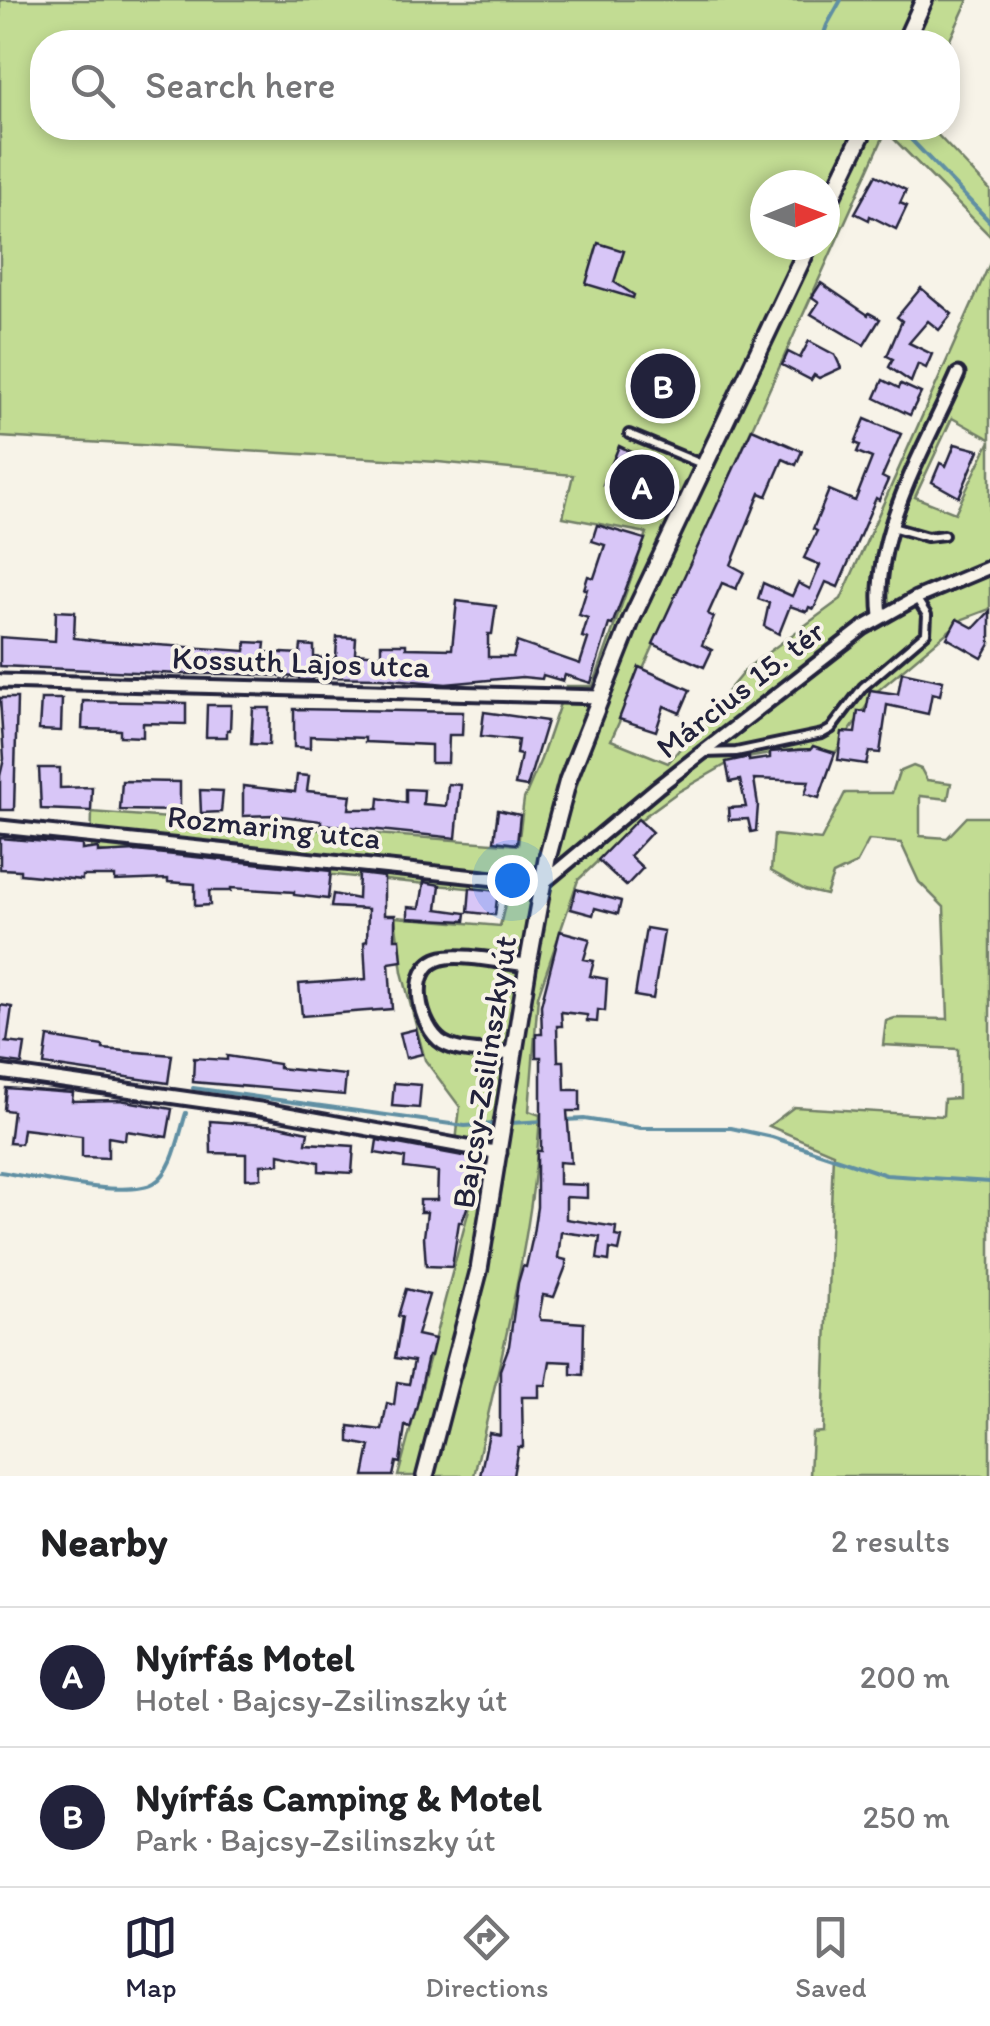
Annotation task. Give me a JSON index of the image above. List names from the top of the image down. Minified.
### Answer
{"streets":{"main road":["Bajcsy-Zsilinszky út"],"street":["Kossuth Lajos utca","Március 15. tér","Rozmaring utca"]},"crossings":[["Kossuth Lajos utca","Bajcsy-Zsilinszky út"],["Március 15. tér","Rozmaring utca"],["Március 15. tér","Bajcsy-Zsilinszky út"],["Rozmaring utca","Bajcsy-Zsilinszky út"]],"north":"right","page":{"search":"Search here","pins":["B","A"],"heading":["Nearby","2 results"],"list":[{"mark":"A","name":"Nyírfás Motel","note":"Hotel · Bajcsy-Zsilinszky út","value":"200 m"},{"mark":"B","name":"Nyírfás Camping & Motel","note":"Park · Bajcsy-Zsilinszky út","value":"250 m"}],"nav":["Map","Directions","Saved"]}}
